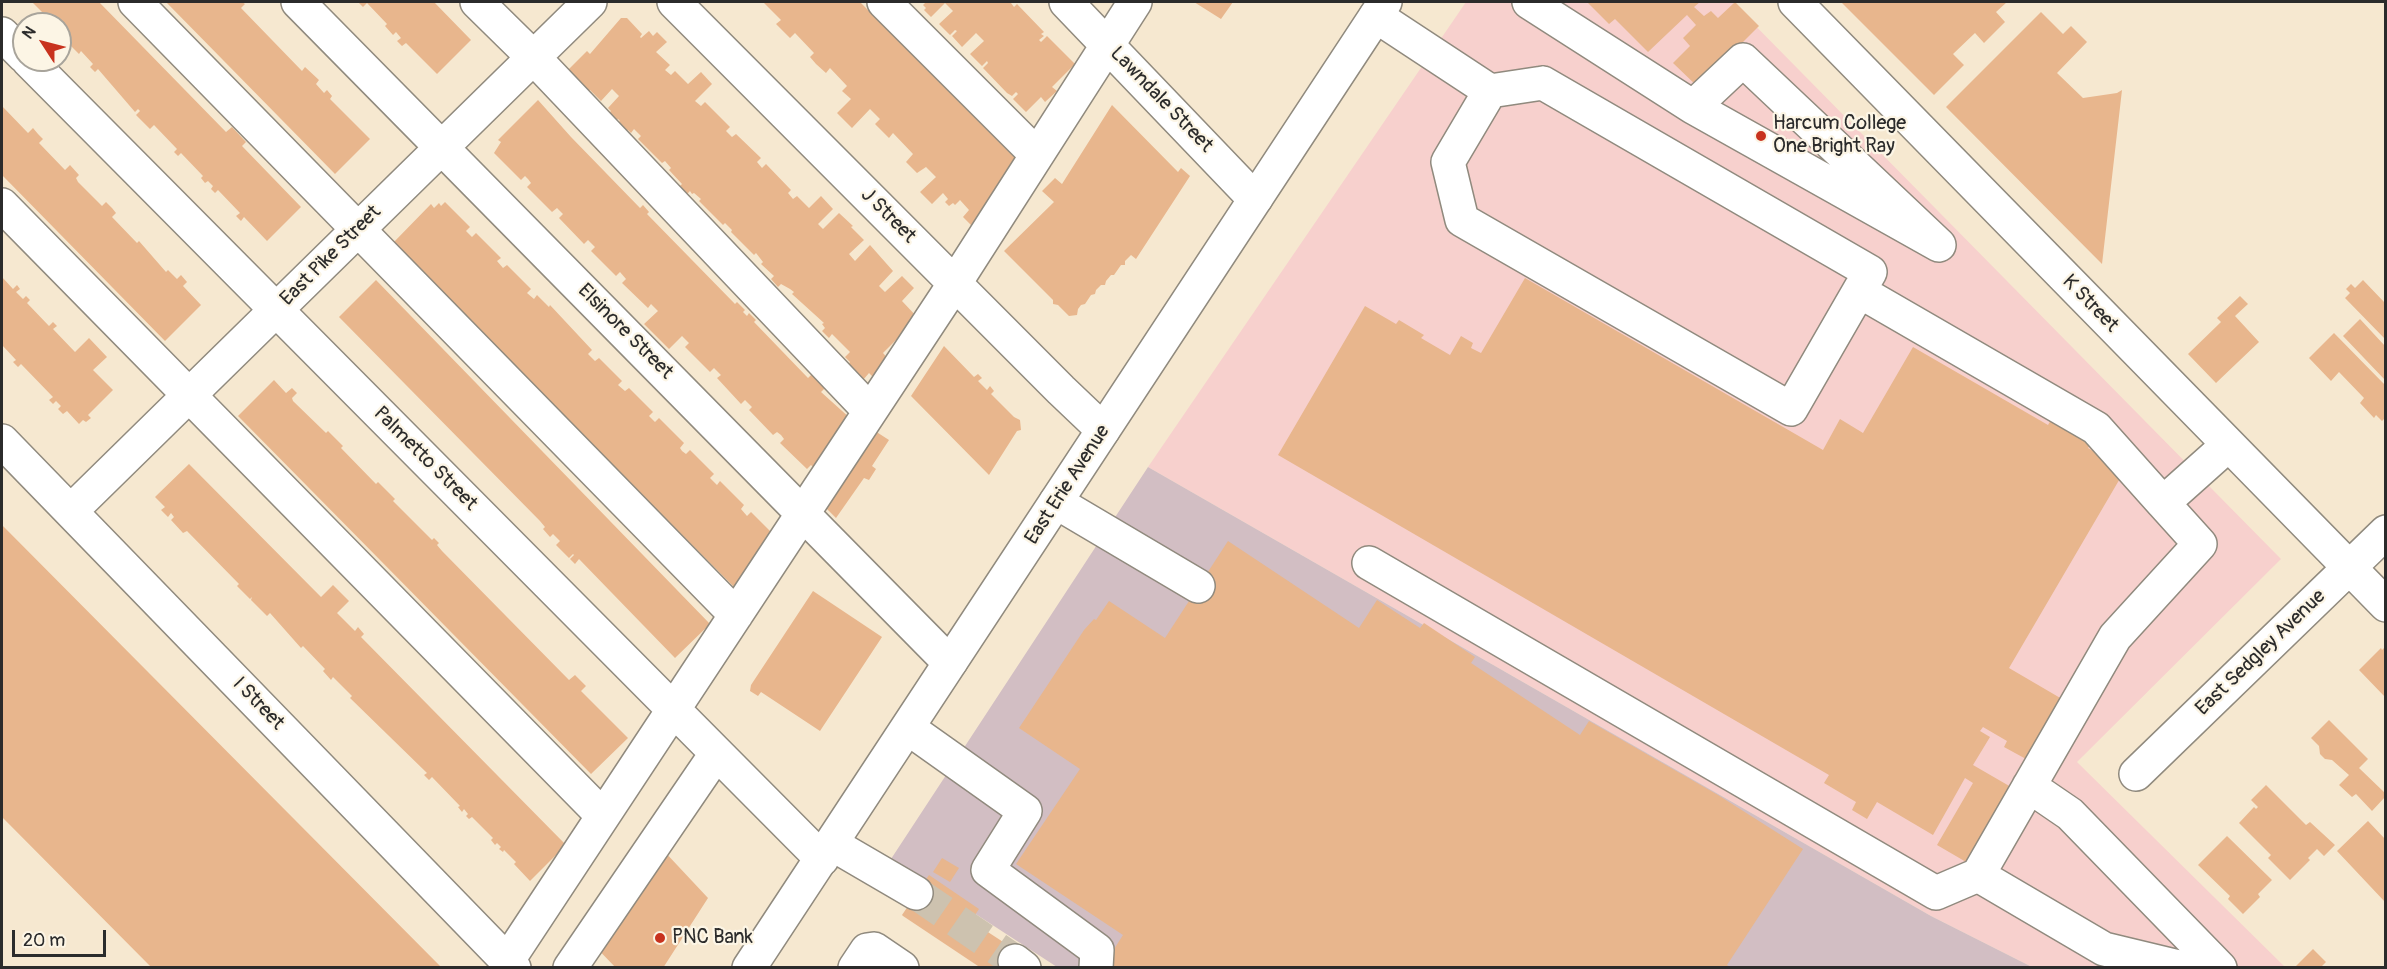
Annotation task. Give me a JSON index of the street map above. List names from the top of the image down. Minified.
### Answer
{"streets":{"street":["Lawndale Street","J Street","East Pike Street","K Street","Elsinore Street","Palmetto Street","East Erie Avenue","East Sedgley Avenue","I Street"]},"crossings":[["Lawndale Street","East Erie Avenue"],["J Street","East Erie Avenue"],["East Pike Street","Elsinore Street"],["East Pike Street","Palmetto Street"],["East Pike Street","I Street"],["K Street","East Sedgley Avenue"],["Elsinore Street","East Erie Avenue"],["Palmetto Street","East Erie Avenue"]],"places":["Harcum College One Bright Ray","PNC Bank"],"scale_bar":"20 m","north":"top left"}
